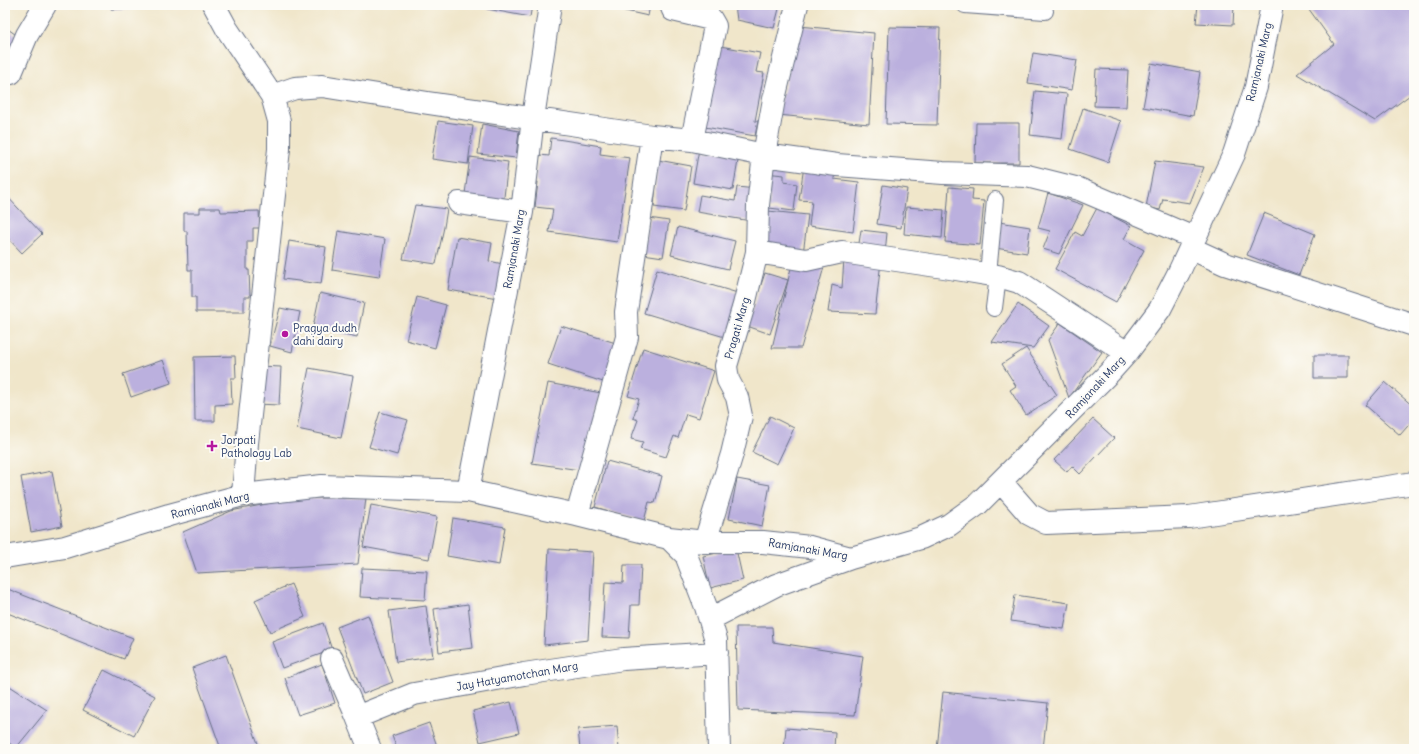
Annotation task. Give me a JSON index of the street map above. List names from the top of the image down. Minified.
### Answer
{"streets":{"street":["Ramjanaki Marg","Pragati Marg","Jay Hatyamotchan Marg"]},"crossings":[["Ramjanaki Marg","Pragati Marg"]],"places":{"other":["Pragya dudh dahi dairy"],"health":["Jorpati Pathology Lab"]}}
